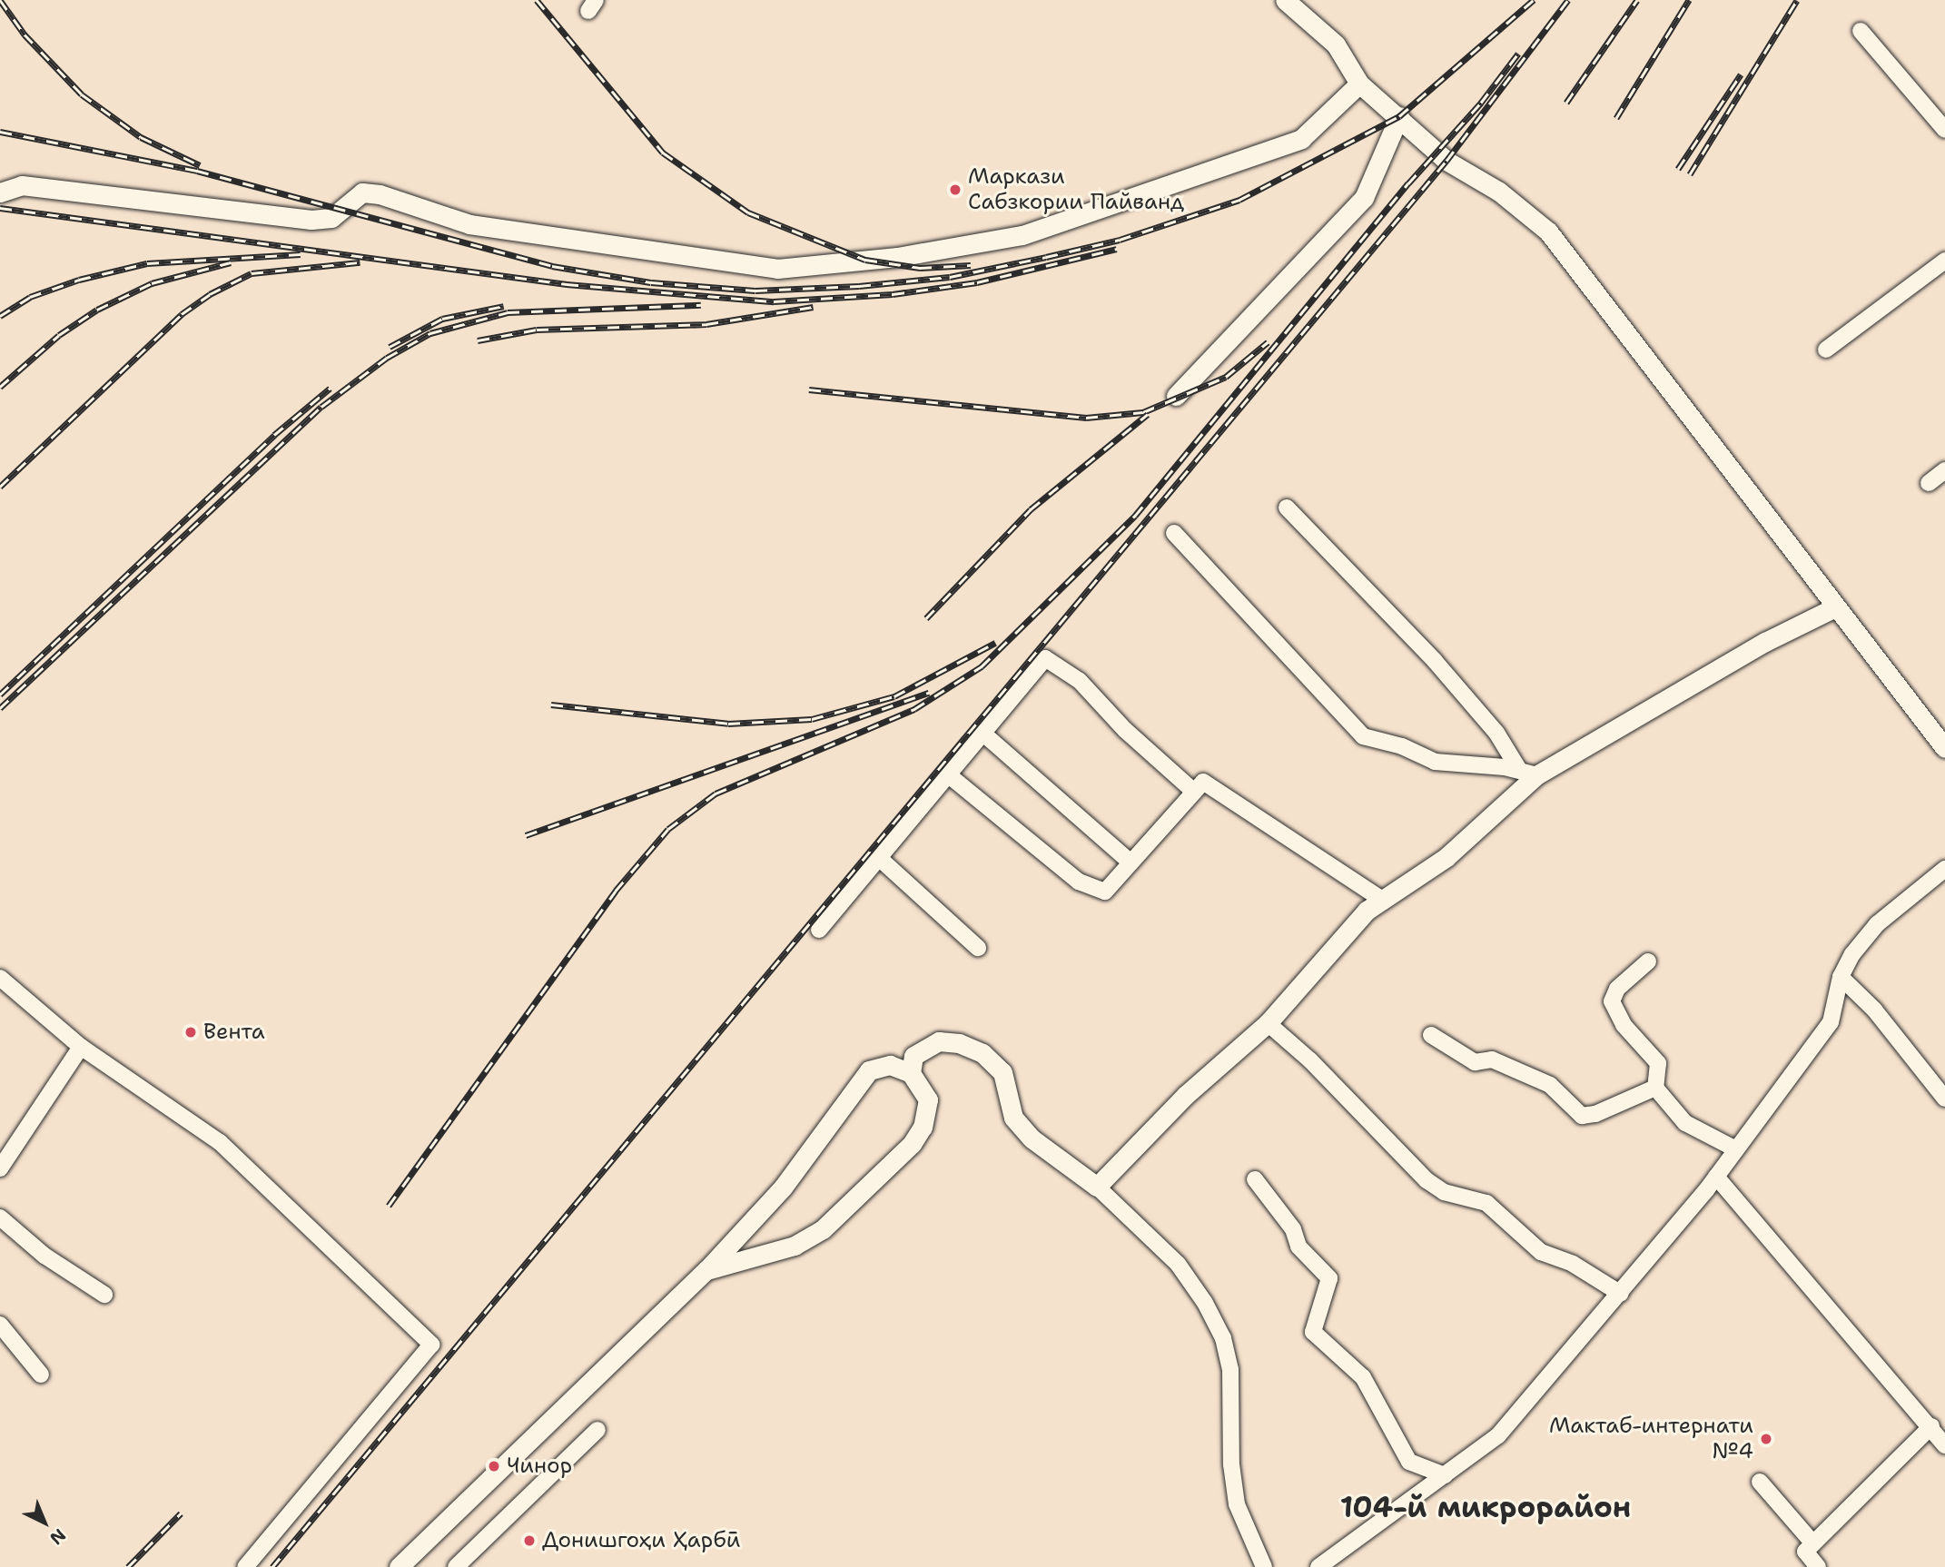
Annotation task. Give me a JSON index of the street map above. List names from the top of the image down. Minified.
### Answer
{"districts":["104-й микрорайон"],"places":["Маркази Сабзкории Пайванд","Вента","Мактаб-интернати №4","Чинор","Донишгоҳи Ҳарбӣ"],"north":"bottom right"}
